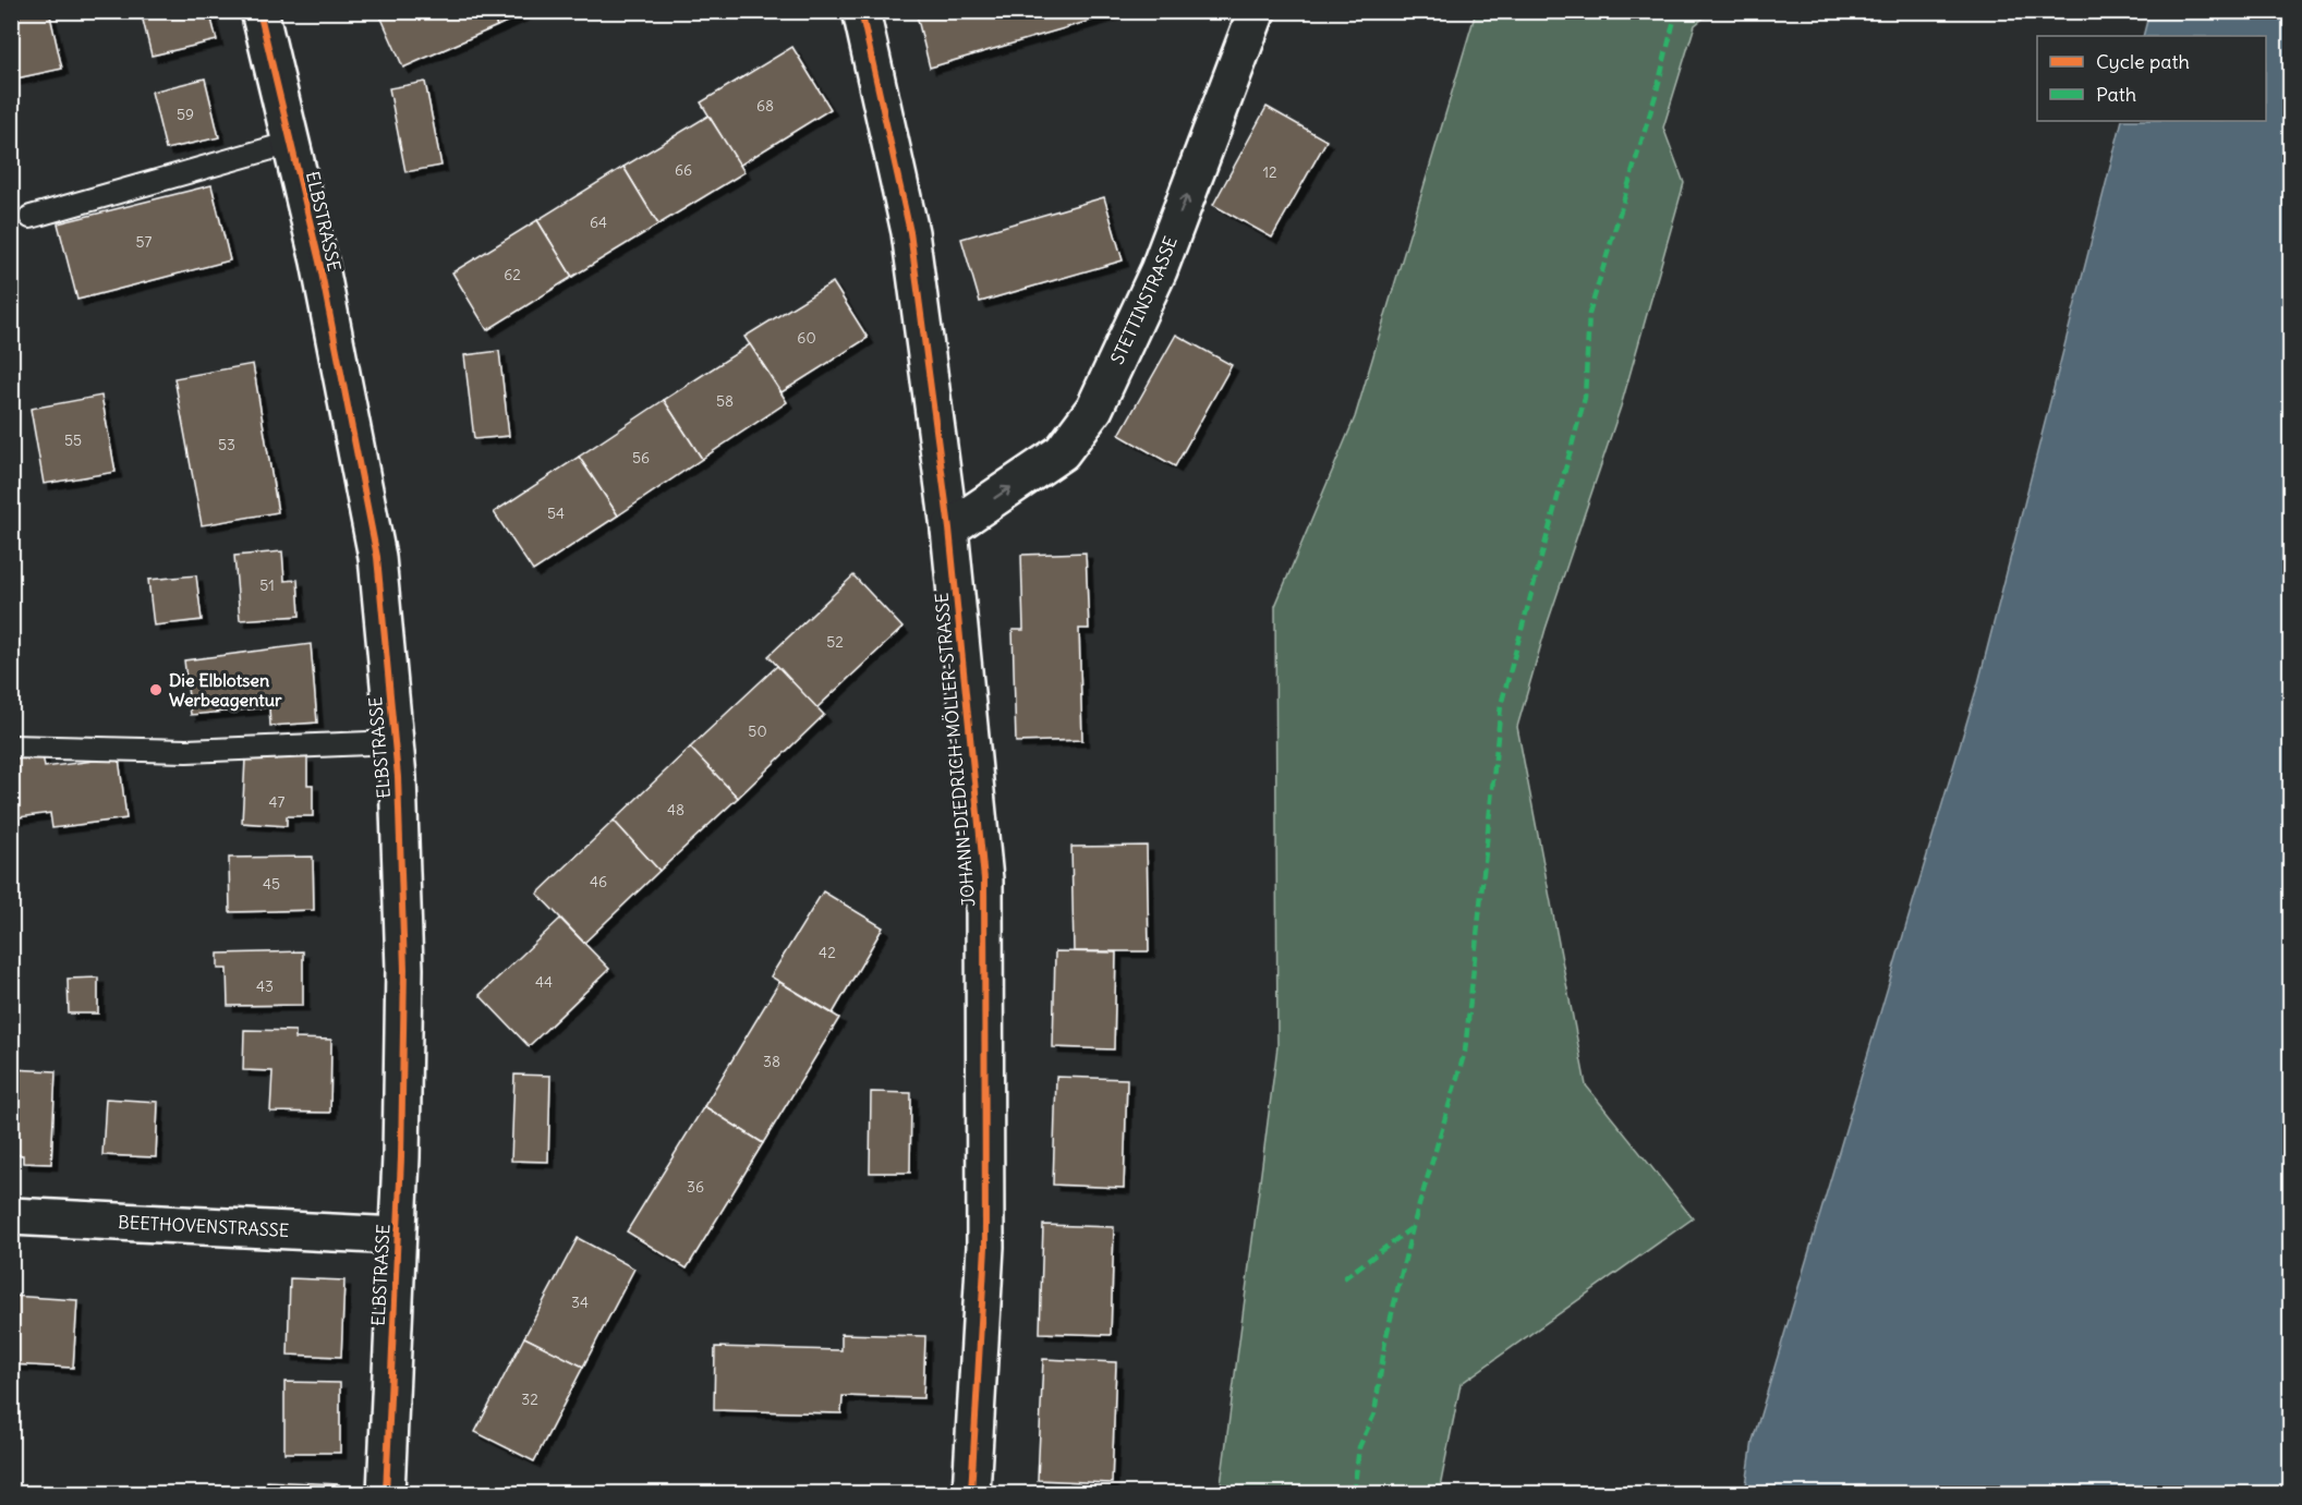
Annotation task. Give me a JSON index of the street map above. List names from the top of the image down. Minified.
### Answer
{"streets":{"street":["ELBSTRASSE","STETTINSTRASSE","JOHANN-DIEDRICH-MÖLLER-STRASSE","BEETHOVENSTRASSE"]},"crossings":[["ELBSTRASSE","BEETHOVENSTRASSE"],["STETTINSTRASSE","JOHANN-DIEDRICH-MÖLLER-STRASSE"]],"one_way":["STETTINSTRASSE"],"places":["Die Elblotsen Werbeagentur"],"house_numbers":["68","59","66","12","64","57","62","60","58","55","53","56","54","51","52","50","47","48","46","45","42","44","43","38","36","34","32"],"legend":["Cycle path","Path"]}
